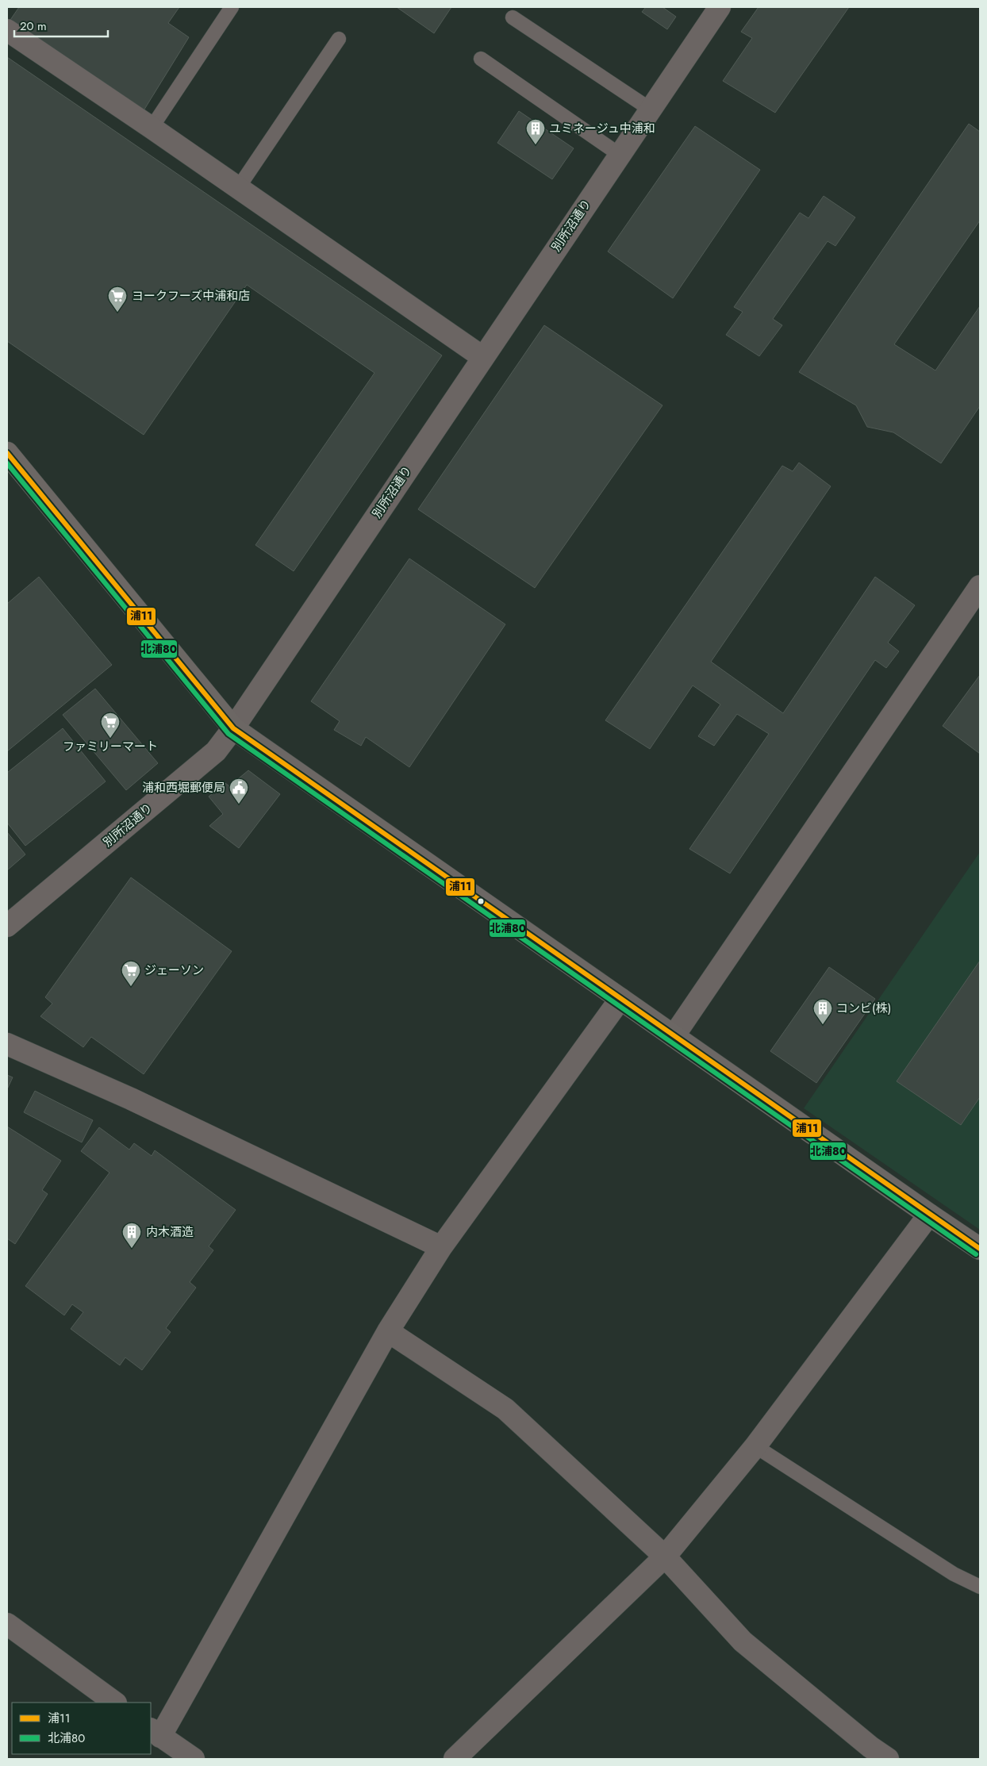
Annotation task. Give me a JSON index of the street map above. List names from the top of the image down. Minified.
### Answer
{"streets":{"street":["別所沼通り"]},"places":{"building":["ユミネージュ中浦和","コンビ(株)","内木酒造"],"supermarket":["ヨークフーズ中浦和店","ファミリーマート","ジェーソン"],"public building":["浦和西堀郵便局"]},"lines":["transit line 浦11","transit line 北浦80"],"legend":["浦11","北浦80"],"scale_bar":"20 m"}
